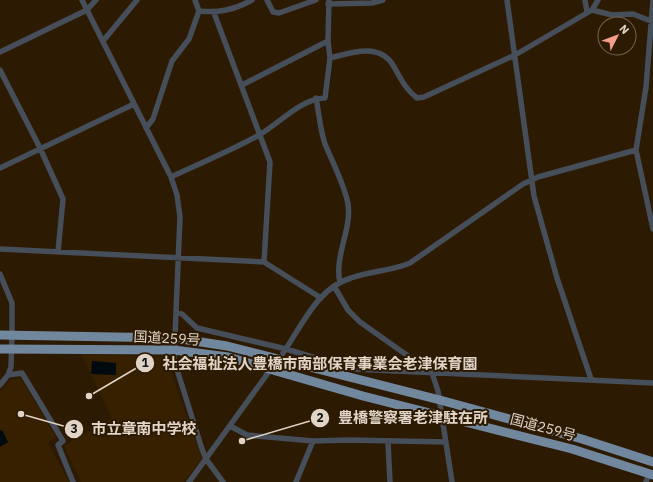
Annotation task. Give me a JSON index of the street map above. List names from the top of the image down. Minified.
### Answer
{"streets":{"highway":["国道259号"]},"places":["社会福祉法人豊橋市南部保育事業会老津保育園","市立章南中学校","豊橋警察署老津駐在所"],"north":"top right"}
